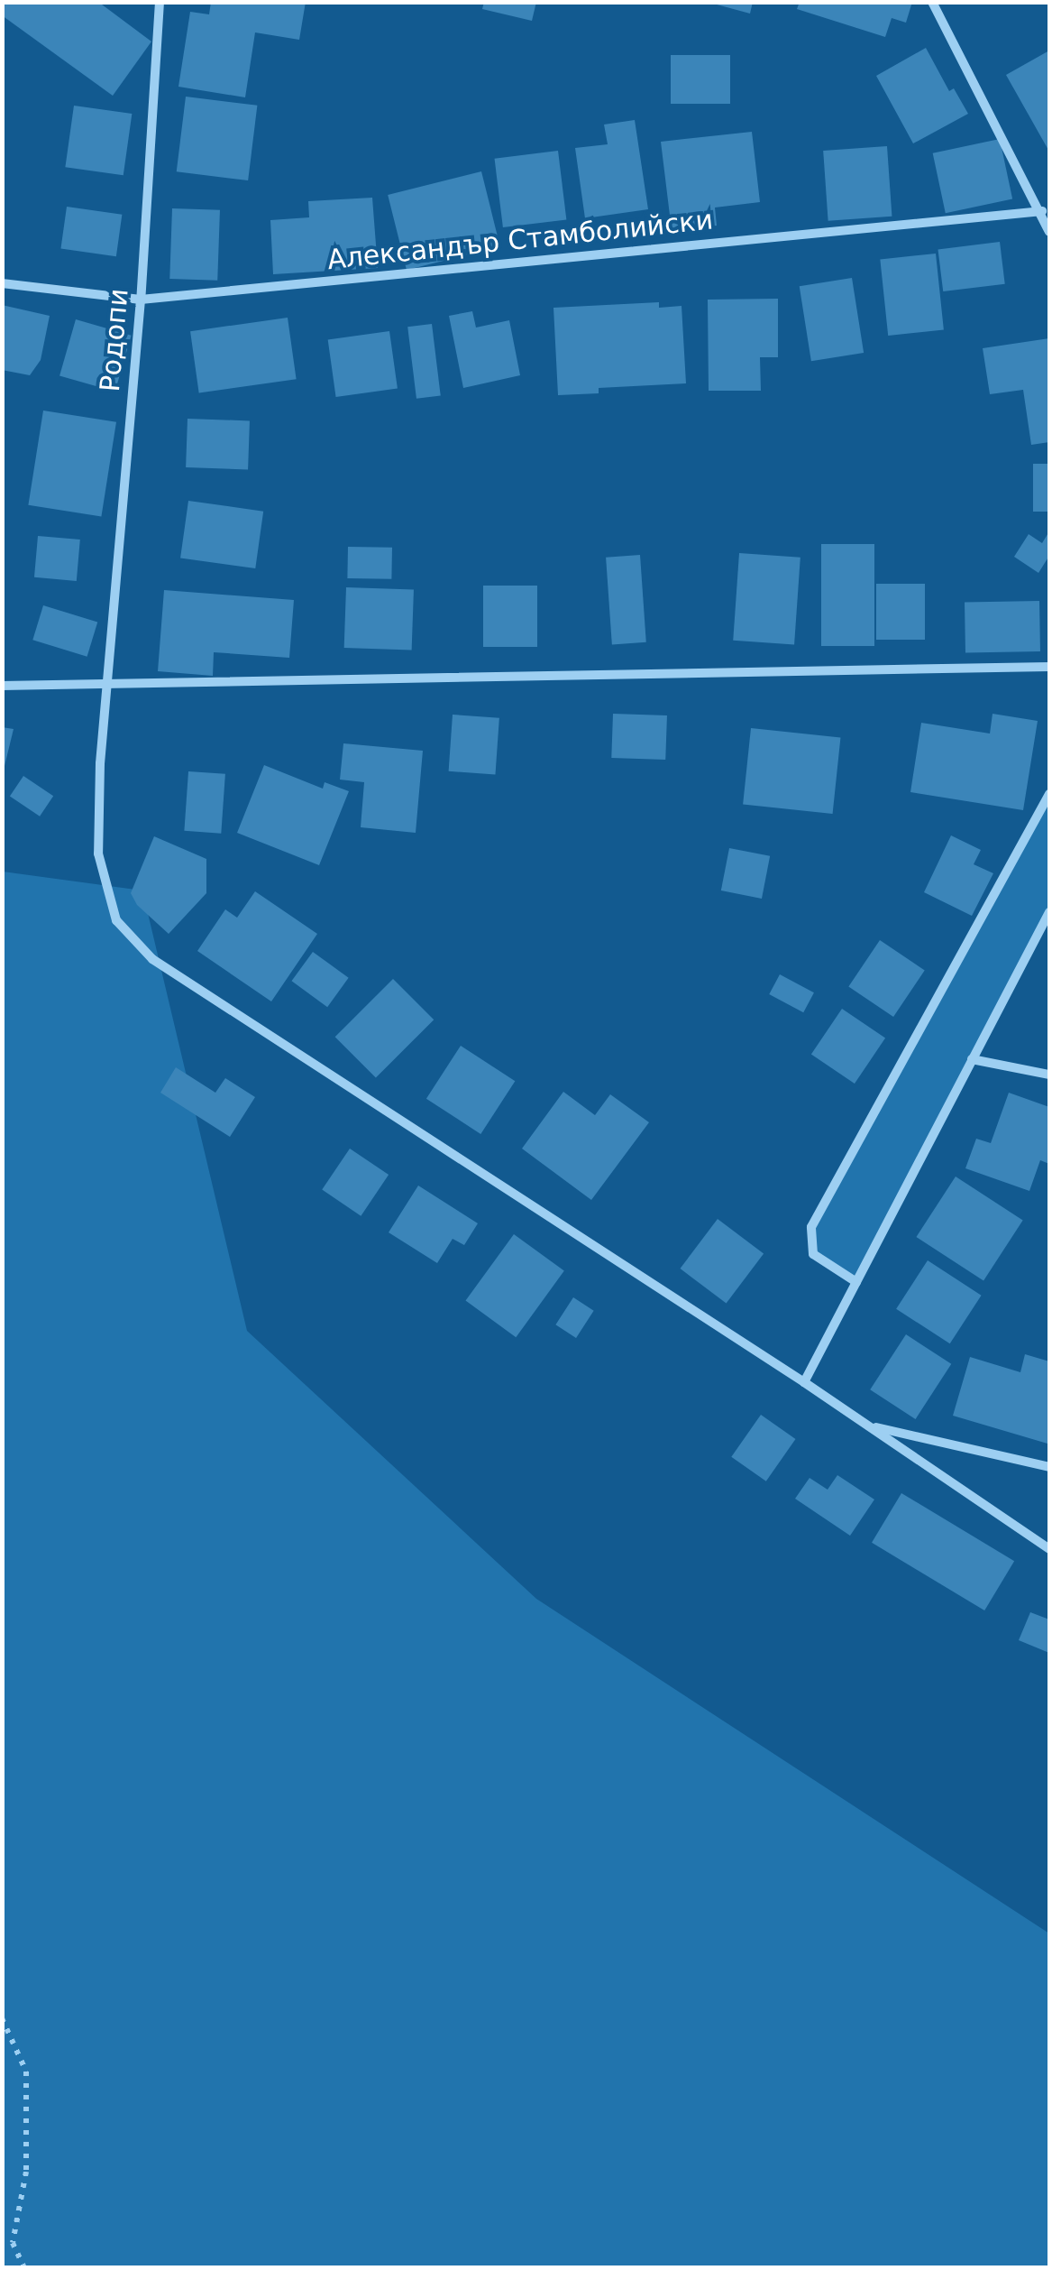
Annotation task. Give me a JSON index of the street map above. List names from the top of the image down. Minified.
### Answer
{"streets":{"street":["Александър Стамболийски","Родопи"]},"crossings":[["Александър Стамболийски","Родопи"]]}
